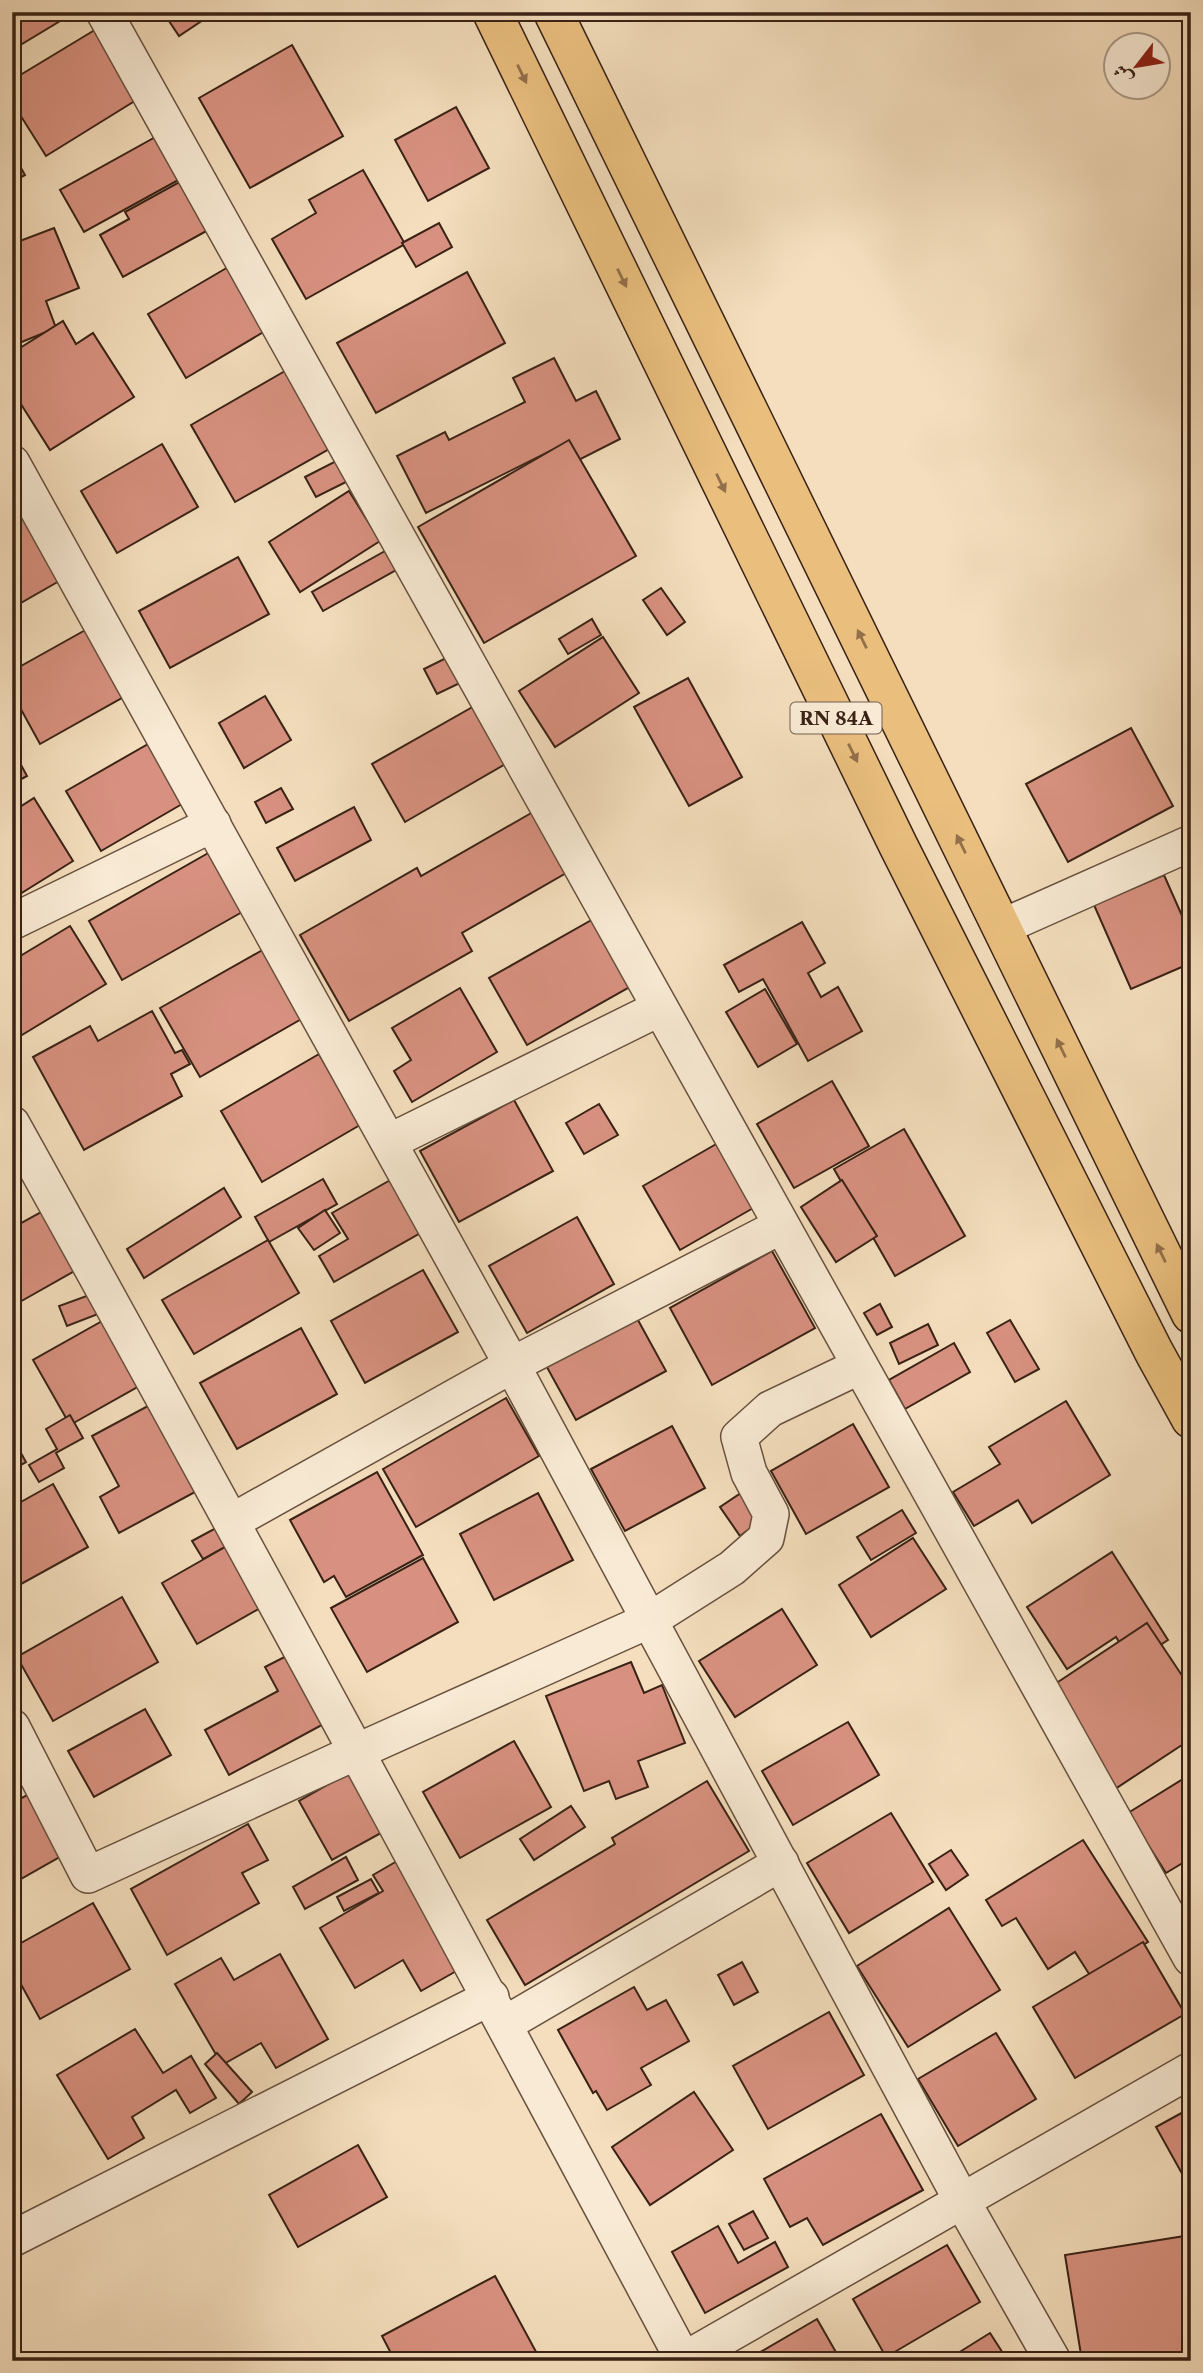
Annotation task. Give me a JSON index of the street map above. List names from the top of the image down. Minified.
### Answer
{"streets":{"main road":["RN 84A"]},"north":"bottom left"}
